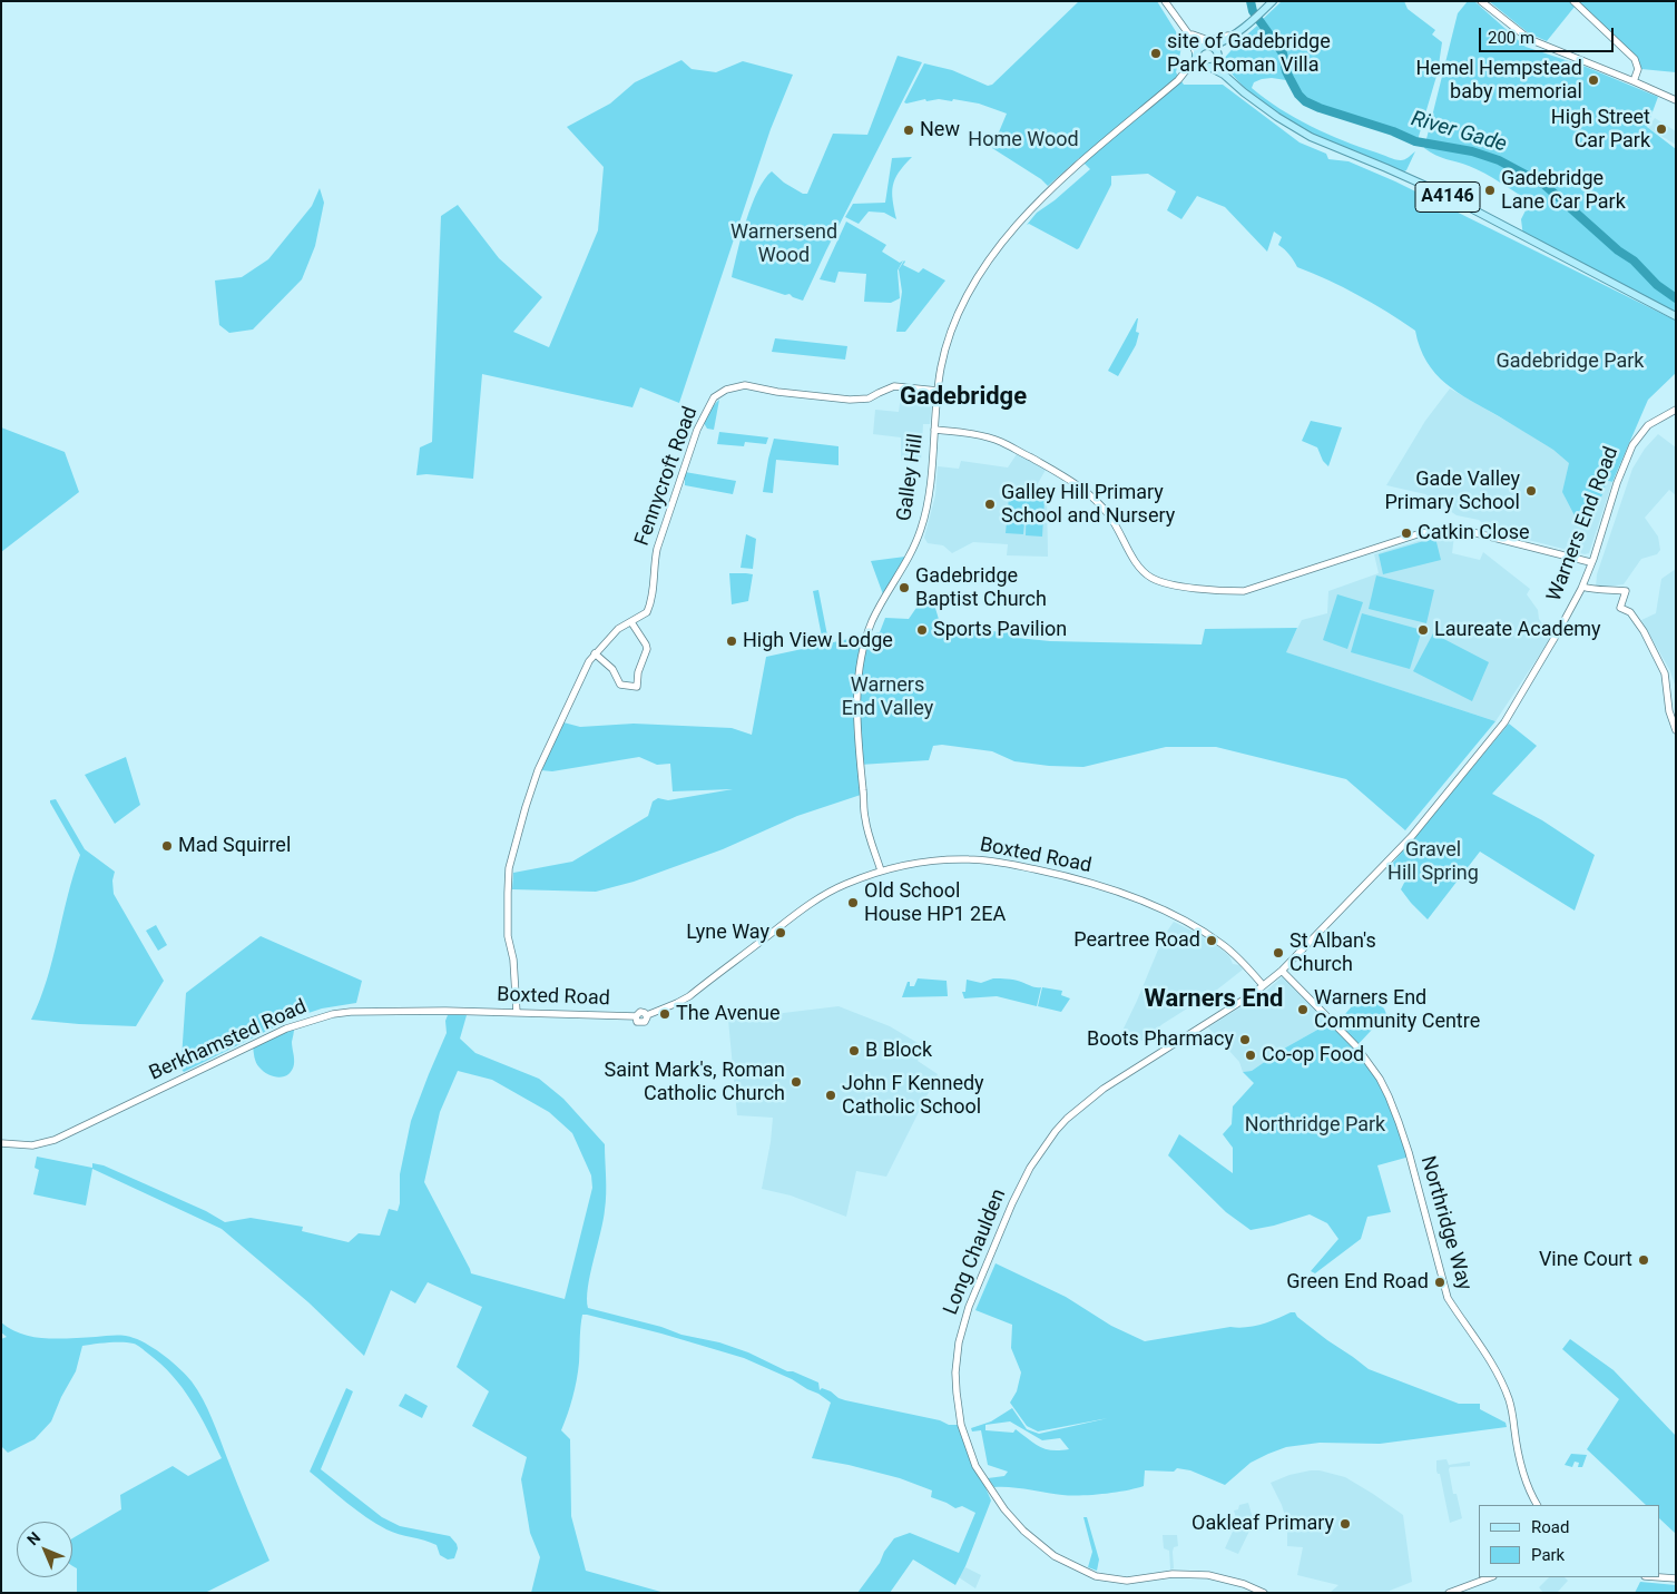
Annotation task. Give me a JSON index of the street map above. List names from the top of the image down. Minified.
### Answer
{"streets":{"main road":["A4146"],"street":["Fennycroft Road","Galley Hill","Warners End Road","Boxted Road","Berkhamsted Road","Northridge Way","Long Chaulden"]},"crossings":[["A4146","Galley Hill"],["Fennycroft Road","Galley Hill"],["Fennycroft Road","Boxted Road"],["Galley Hill","Boxted Road"],["Warners End Road","Northridge Way"],["Warners End Road","Long Chaulden"],["Boxted Road","Berkhamsted Road"],["Boxted Road","Long Chaulden"],["Northridge Way","Long Chaulden"]],"districts":["Gadebridge","Warners End"],"water":["River Gade"],"parks":["Home Wood","Warnersend Wood","Gadebridge Park","Warners End Valley","Gravel Hill Spring","Northridge Park"],"places":["site of Gadebridge Park Roman Villa","Hemel Hempstead baby memorial","High Street Car Park","New","Gadebridge Lane Car Park","Gade Valley Primary School","Galley Hill Primary School and Nursery","Catkin Close","Gadebridge Baptist Church","Sports Pavilion","Laureate Academy","High View Lodge","Mad Squirrel","Old School House HP1 2EA","Lyne Way","Peartree Road","St Alban's Church","Warners End Community Centre","The Avenue","Boots Pharmacy","B Block","Co-op Food","Saint Mark's, Roman Catholic Church","John F Kennedy Catholic School","Vine Court","Green End Road","Oakleaf Primary"],"legend":["Road","Park"],"scale_bar":"200 m","north":"top left"}
